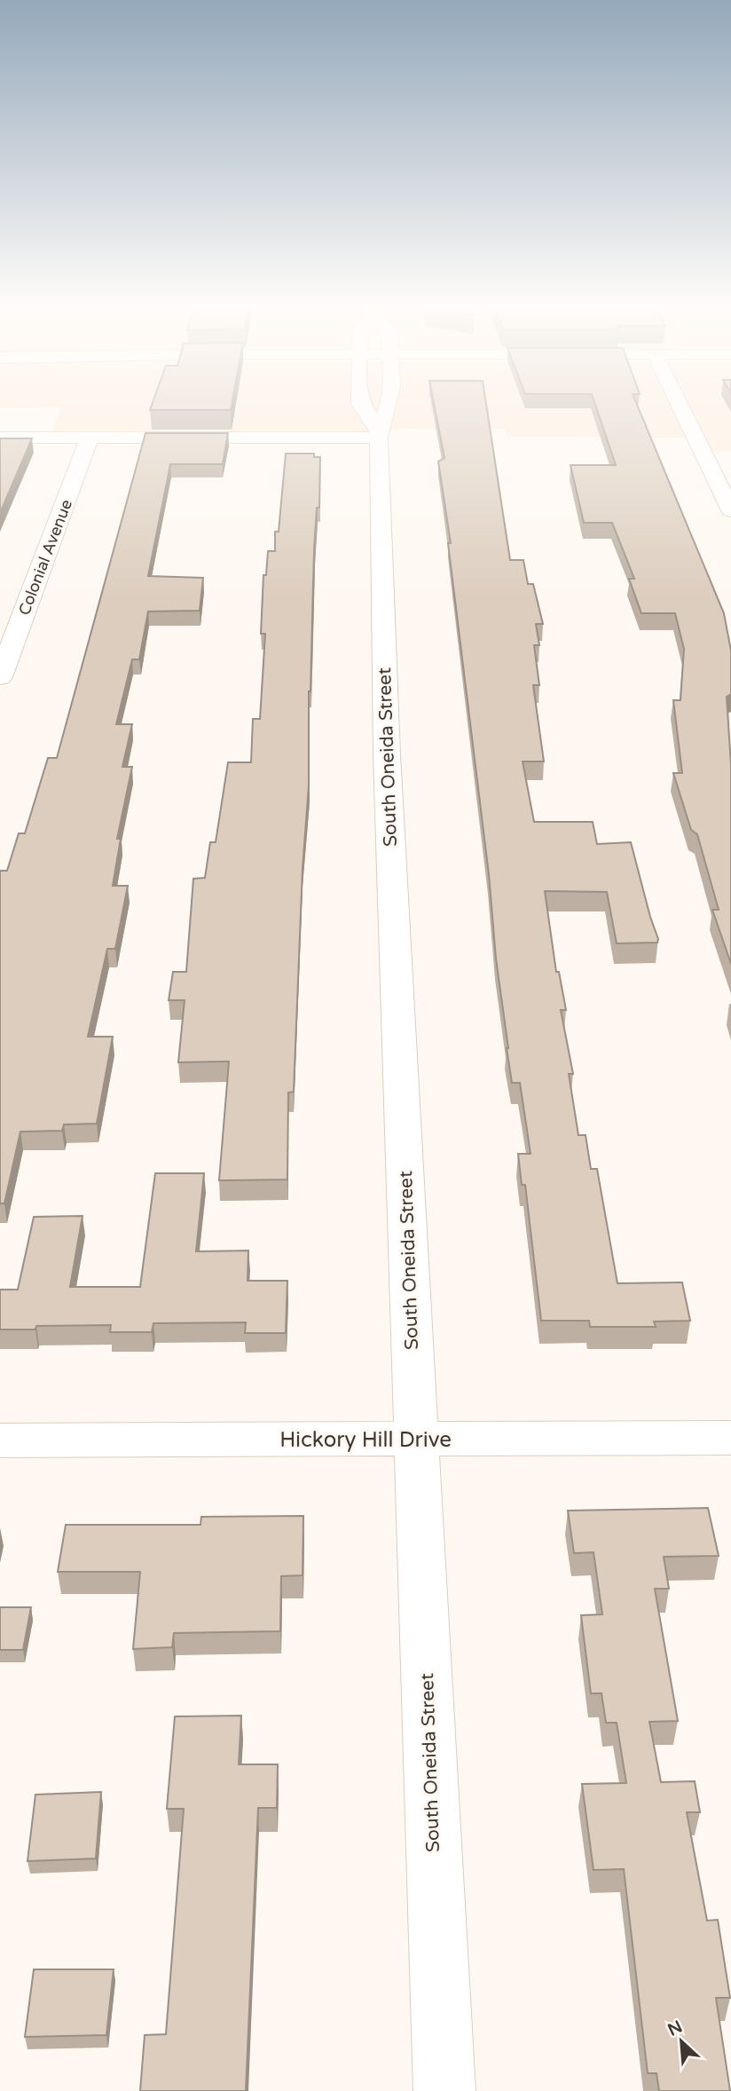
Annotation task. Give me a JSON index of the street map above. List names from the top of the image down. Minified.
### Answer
{"streets":{"street":["Colonial Avenue","South Oneida Street","Hickory Hill Drive"]},"crossings":[["South Oneida Street","Hickory Hill Drive"]],"north":"top left"}
